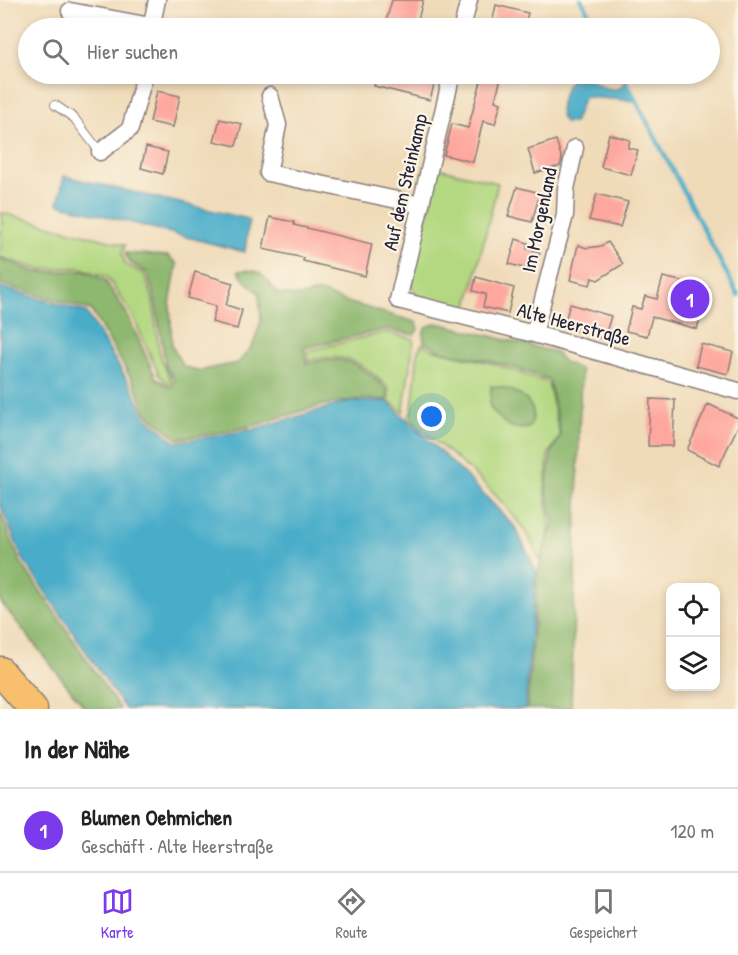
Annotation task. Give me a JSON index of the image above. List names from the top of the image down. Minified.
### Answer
{"streets":{"street":["Auf dem Steinkamp","Im Morgenland","Alte Heerstraße"]},"crossings":[["Auf dem Steinkamp","Alte Heerstraße"],["Im Morgenland","Alte Heerstraße"]],"page":{"search":"Hier suchen","pins":"1","heading":"In der Nähe","list":[{"mark":"1","name":"Blumen Oehmichen","note":"Geschäft · Alte Heerstraße","value":"120 m"}],"nav":["Karte","Route","Gespeichert"]}}
